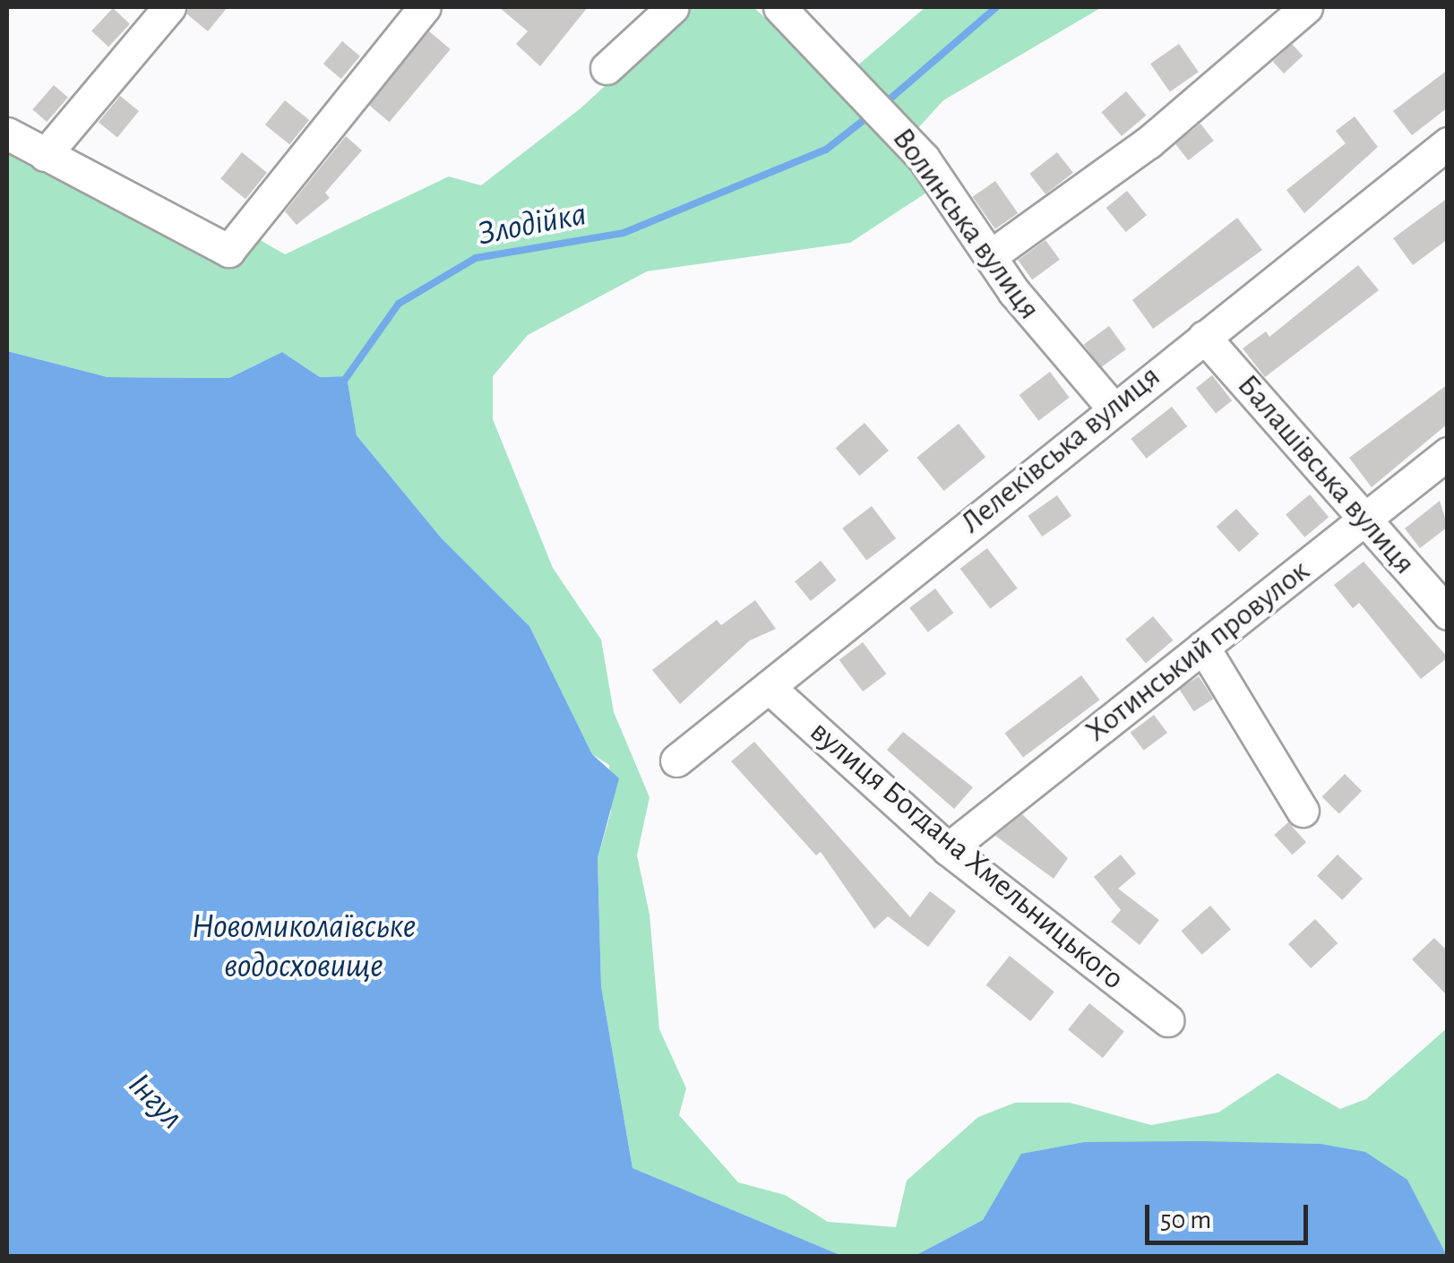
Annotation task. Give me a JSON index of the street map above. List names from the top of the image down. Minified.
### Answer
{"streets":{"street":["Волинська вулиця","Лелеківська вулиця","Балашівська вулиця","Хотинський провулок","вулиця Богдана Хмельницького"]},"crossings":[["Волинська вулиця","Лелеківська вулиця"],["Лелеківська вулиця","Балашівська вулиця"],["Лелеківська вулиця","вулиця Богдана Хмельницького"],["Балашівська вулиця","Хотинський провулок"],["Хотинський провулок","вулиця Богдана Хмельницького"]],"water":["Злодійка","Новомиколаївське водосховище","Інгул"],"scale_bar":"50 m"}
